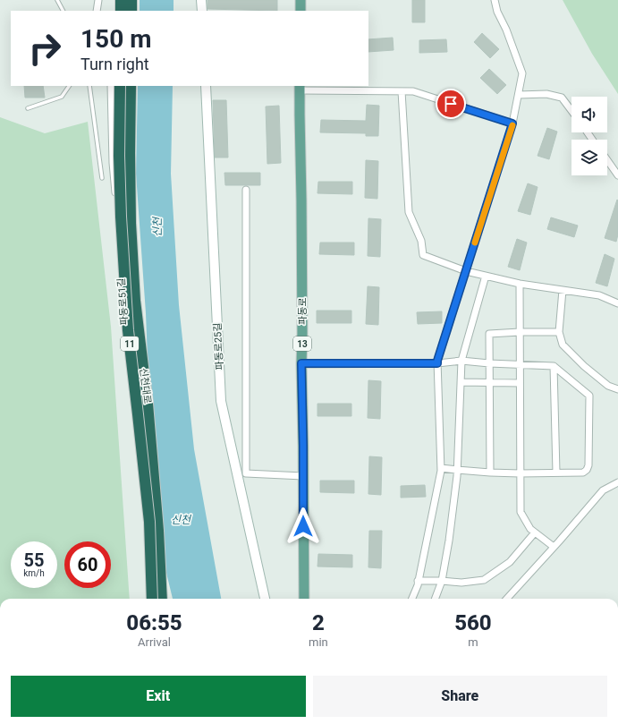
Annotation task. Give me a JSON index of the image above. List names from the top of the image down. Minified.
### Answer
{"streets":{"highway":["11","신천대로"],"main road":["파동로","13"],"street":["파동로51길","파동로25길"]},"water":["신천"],"page":{"turn":["150 m","Turn right"],"speed":"55 km/h","limit":"60","eta":["06:55","Arrival","2","min","560","m"],"buttons":["Exit","Share"]}}
